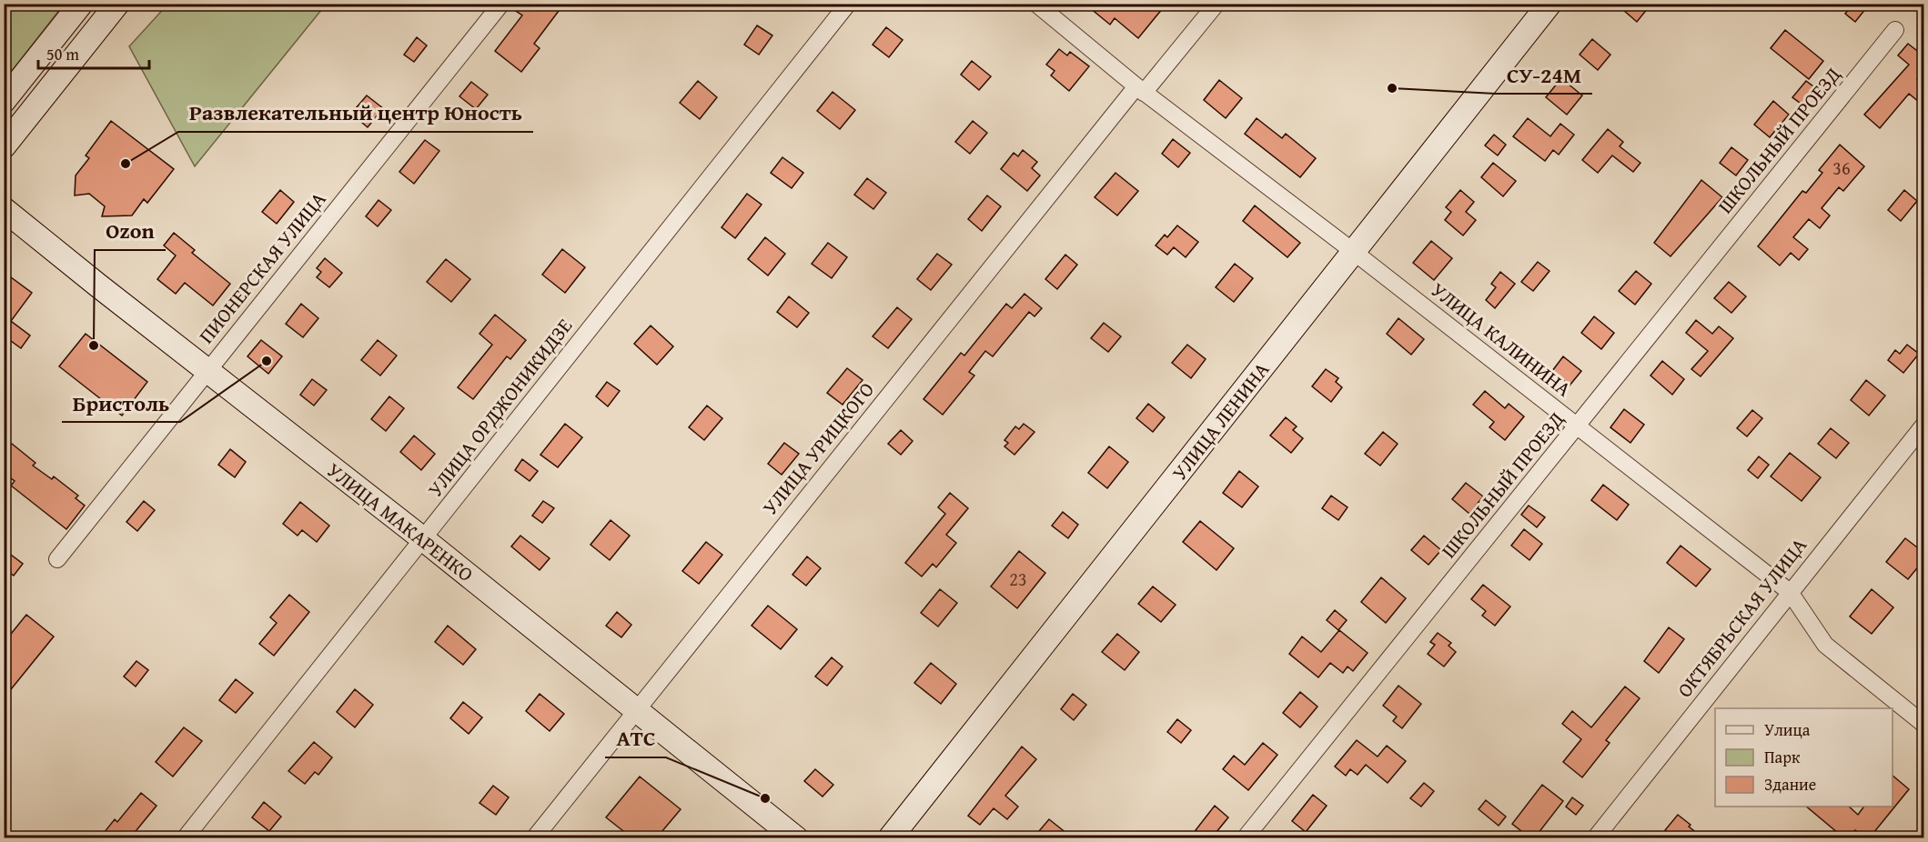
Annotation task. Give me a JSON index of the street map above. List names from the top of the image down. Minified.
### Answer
{"streets":{"main road":["УЛИЦА ЛЕНИНА","УЛИЦА МАКАРЕНКО"],"street":["ШКОЛЬНЫЙ ПРОЕЗД","ПИОНЕРСКАЯ УЛИЦА","УЛИЦА КАЛИНИНА","УЛИЦА ОРДЖОНИКИДЗЕ","УЛИЦА УРИЦКОГО","ОКТЯБРЬСКАЯ УЛИЦА"]},"crossings":[["ШКОЛЬНЫЙ ПРОЕЗД","УЛИЦА КАЛИНИНА"],["ПИОНЕРСКАЯ УЛИЦА","УЛИЦА МАКАРЕНКО"],["УЛИЦА КАЛИНИНА","УЛИЦА ЛЕНИНА"],["УЛИЦА КАЛИНИНА","УЛИЦА УРИЦКОГО"],["УЛИЦА КАЛИНИНА","ОКТЯБРЬСКАЯ УЛИЦА"],["УЛИЦА ОРДЖОНИКИДЗЕ","УЛИЦА МАКАРЕНКО"],["УЛИЦА УРИЦКОГО","УЛИЦА МАКАРЕНКО"]],"places":["СУ-24М","Развлекательный центр Юность","Ozon","Бристоль","АТС"],"house_numbers":["36","23"],"legend":["Улица","Парк","Здание"],"scale_bar":"50 m"}
